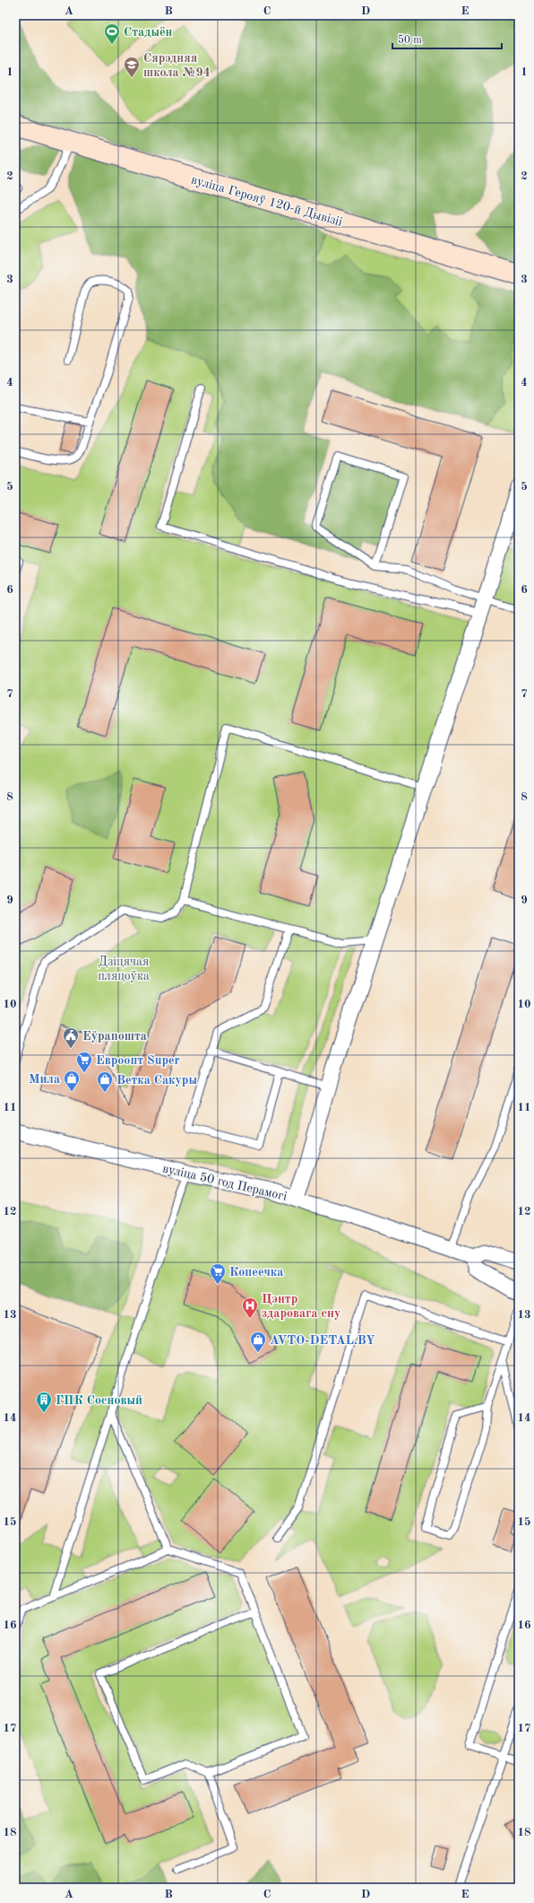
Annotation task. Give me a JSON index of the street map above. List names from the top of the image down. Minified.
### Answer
{"streets":{"street":["вуліца Герояў 120-й Дывізіі","вуліца 50 год Перамогі"]},"parks":["Дзіцячая пляцоўка"],"places":{"sports":["Стадыён"],"school or university":["Сярэдняя школа №94"],"public building":["Еўрапошта"],"supermarket":["Евроопт Super","Копеечка"],"shop":["Мила","Ветка Сакуры","AVTO-DETAL.BY"],"hospital":["Цэнтр здаровага сну"],"building":["ГПК Сосновый"]},"scale_bar":"50 m","grid":{"columns":["A","B","C","D","E"],"rows":["1","2","3","4","5","6","7","8","9","10","11","12","13","14","15","16","17","18"]}}
